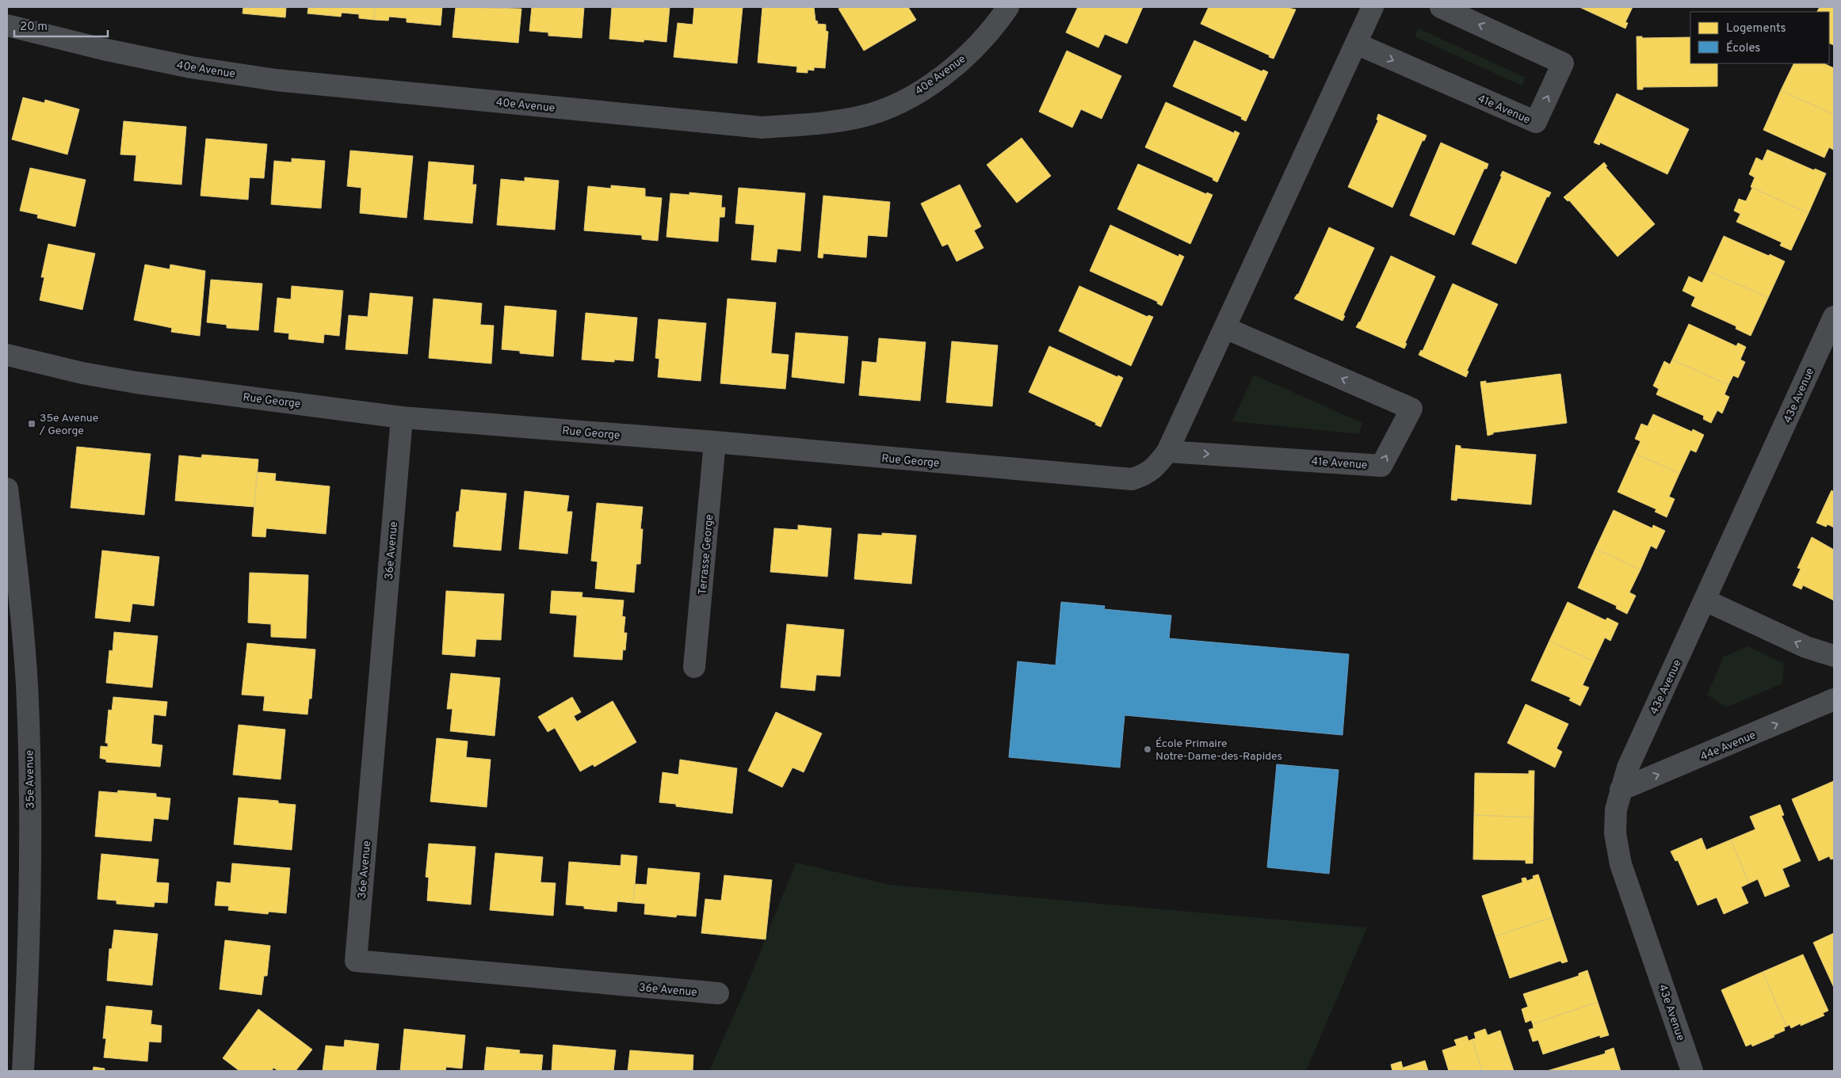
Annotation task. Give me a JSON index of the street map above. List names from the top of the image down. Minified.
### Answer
{"streets":{"street":["40e Avenue","41e Avenue","43e Avenue","Rue George","36e Avenue","Terrasse George","44e Avenue","35e Avenue"]},"crossings":[["41e Avenue","Rue George"],["43e Avenue","44e Avenue"],["Rue George","36e Avenue"],["Rue George","Terrasse George"]],"one_way":["44e Avenue"],"places":{"transit":["35e Avenue / George"],"other":["École Primaire Notre-Dame-des-Rapides"]},"legend":["Logements","Écoles"],"scale_bar":"20 m"}
